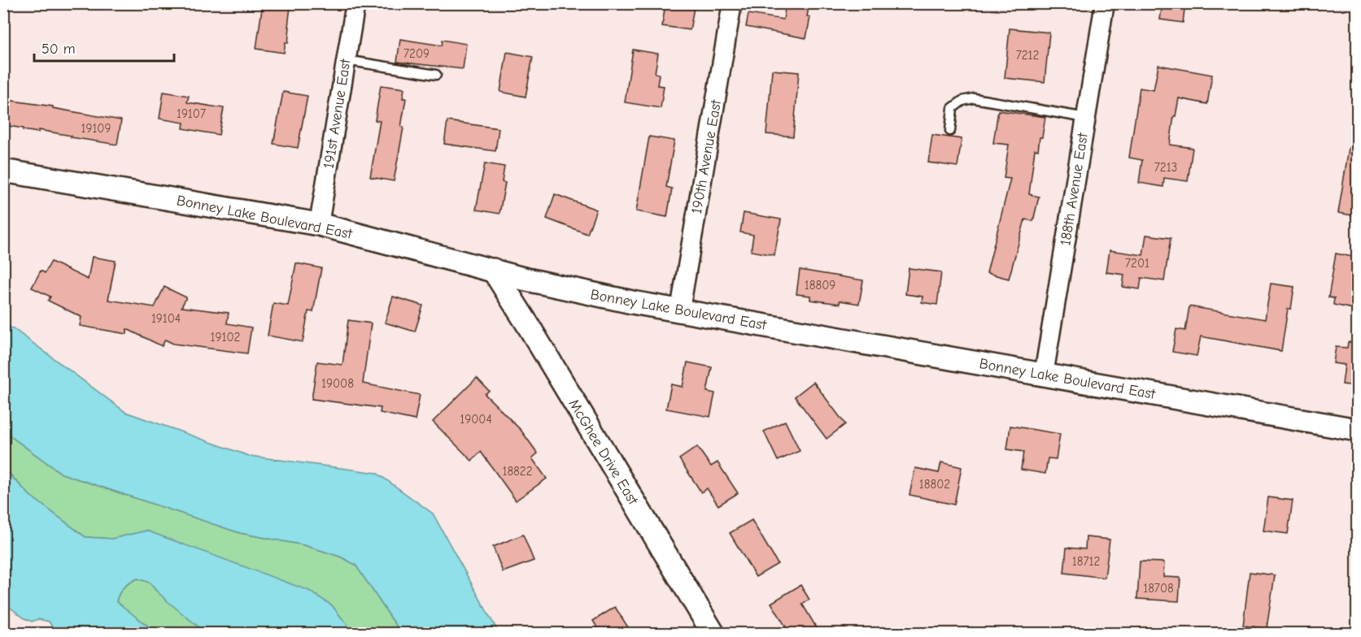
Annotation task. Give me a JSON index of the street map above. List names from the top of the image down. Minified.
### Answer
{"streets":{"street":["191st Avenue East","190th Avenue East","188th Avenue East","Bonney Lake Boulevard East","McGhee Drive East"]},"crossings":[["191st Avenue East","Bonney Lake Boulevard East"],["190th Avenue East","Bonney Lake Boulevard East"],["188th Avenue East","Bonney Lake Boulevard East"],["Bonney Lake Boulevard East","McGhee Drive East"]],"house_numbers":["7209","7212","19107","19109","7213","7201","18809","19104","19102","19008","19004","18822","18802","18712","18708"],"scale_bar":"50 m"}
